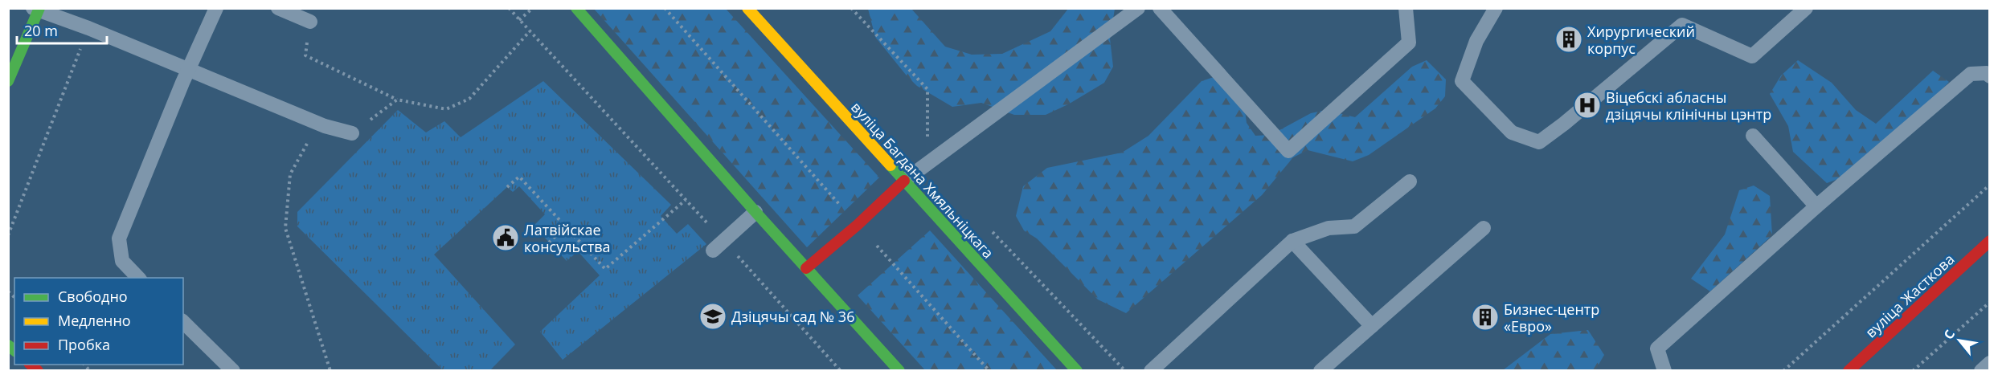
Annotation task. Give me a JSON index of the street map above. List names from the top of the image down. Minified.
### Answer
{"streets":{"street":["вуліца Багдана Хмяльніцкага","вуліца Жасткова"]},"places":{"building":["Хирургический корпус","Бизнес-центр «Евро»"],"hospital":["Віцебскі абласны дзіцячы клінічны цэнтр"],"public building":["Латвійскае консульства"],"school or university":["Дзіцячы сад № 36"]},"legend":["Свободно","Медленно","Пробка"],"scale_bar":"20 m","north":"top left"}
